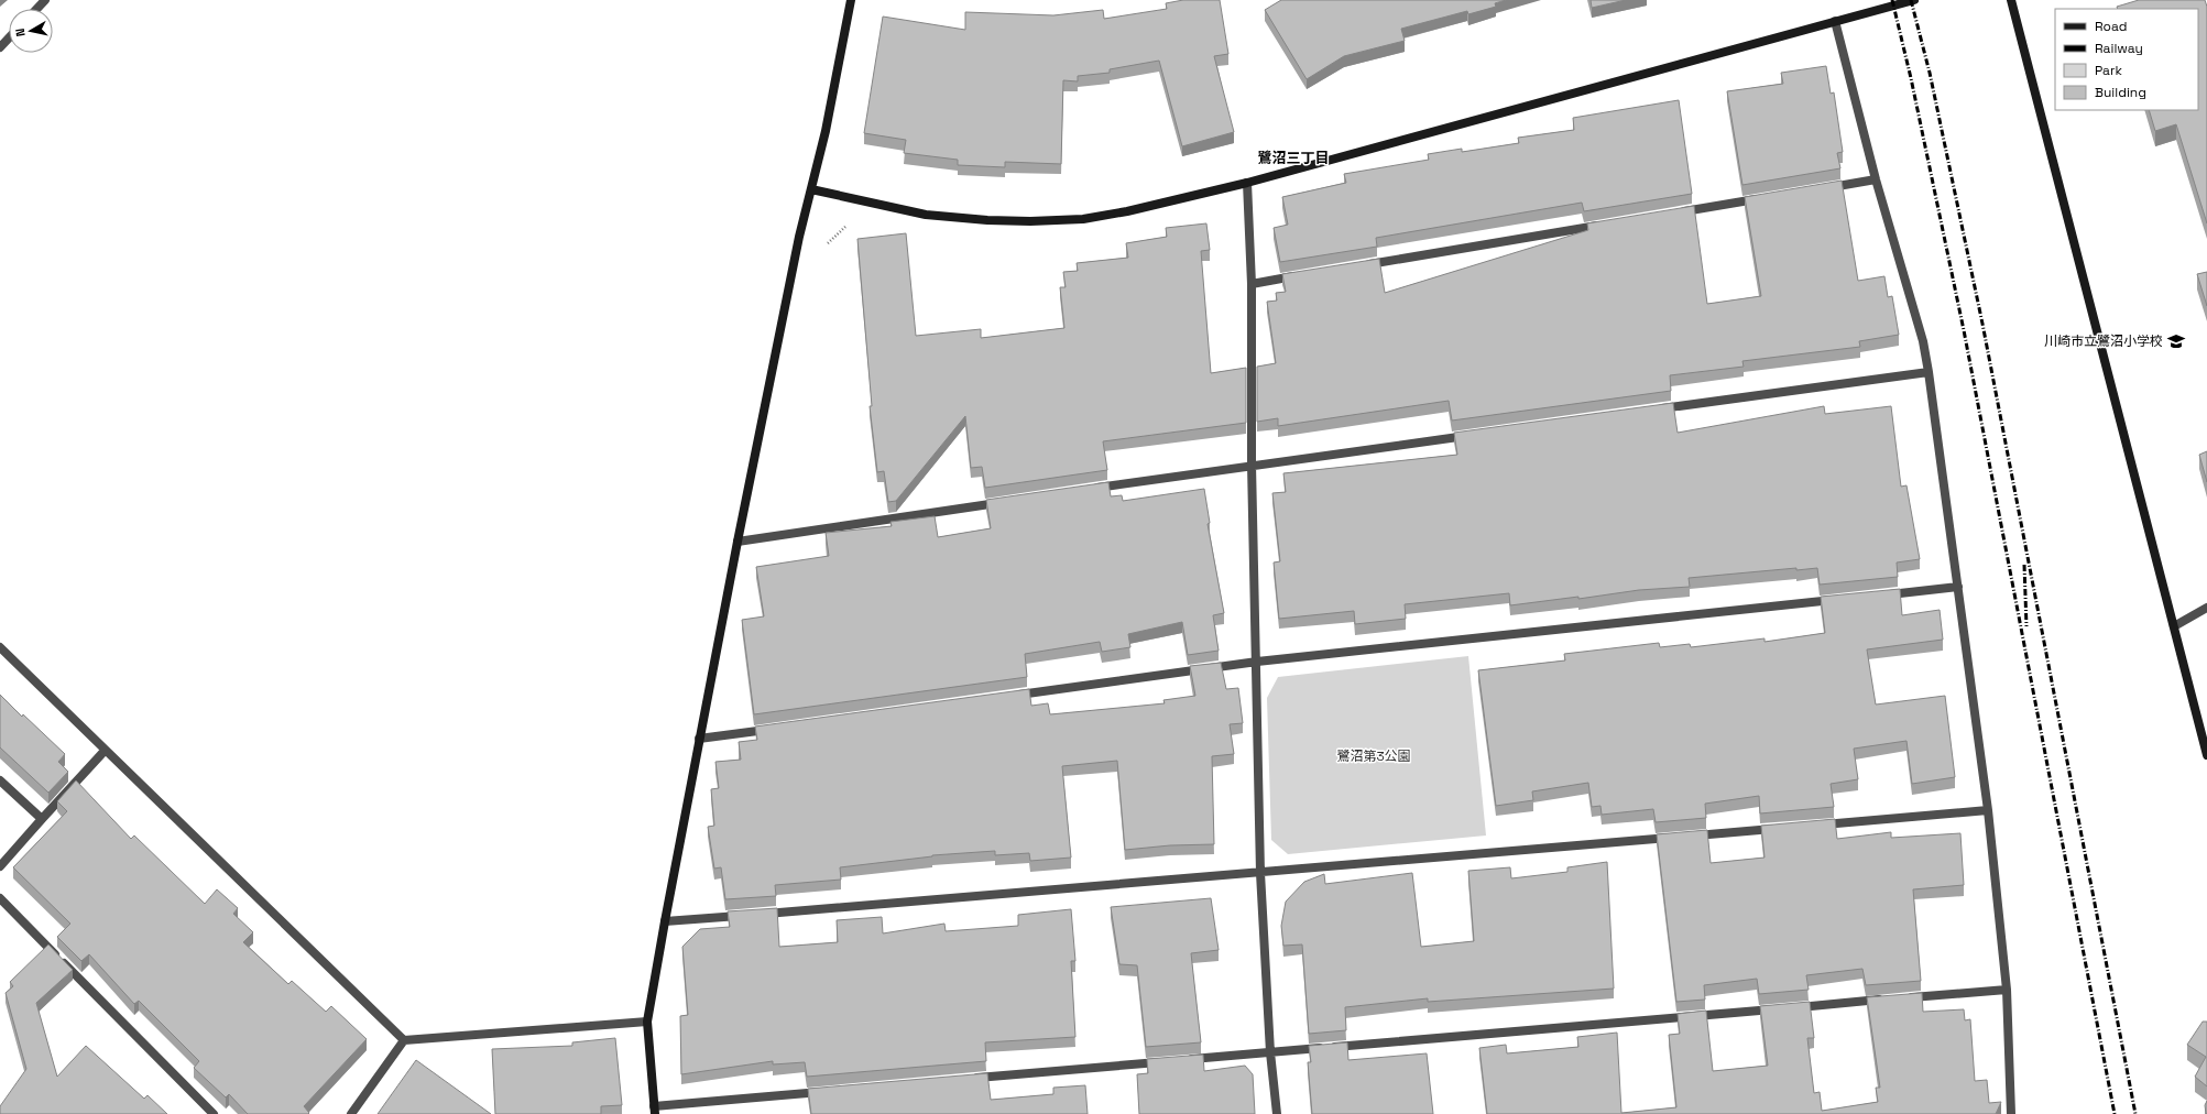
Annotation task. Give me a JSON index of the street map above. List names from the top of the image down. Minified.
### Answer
{"districts":["鷺沼三丁目"],"parks":["鷺沼第3公園"],"places":{"school or university":["川崎市立鷺沼小学校"]},"legend":["Road","Railway","Park","Building"],"north":"left"}
